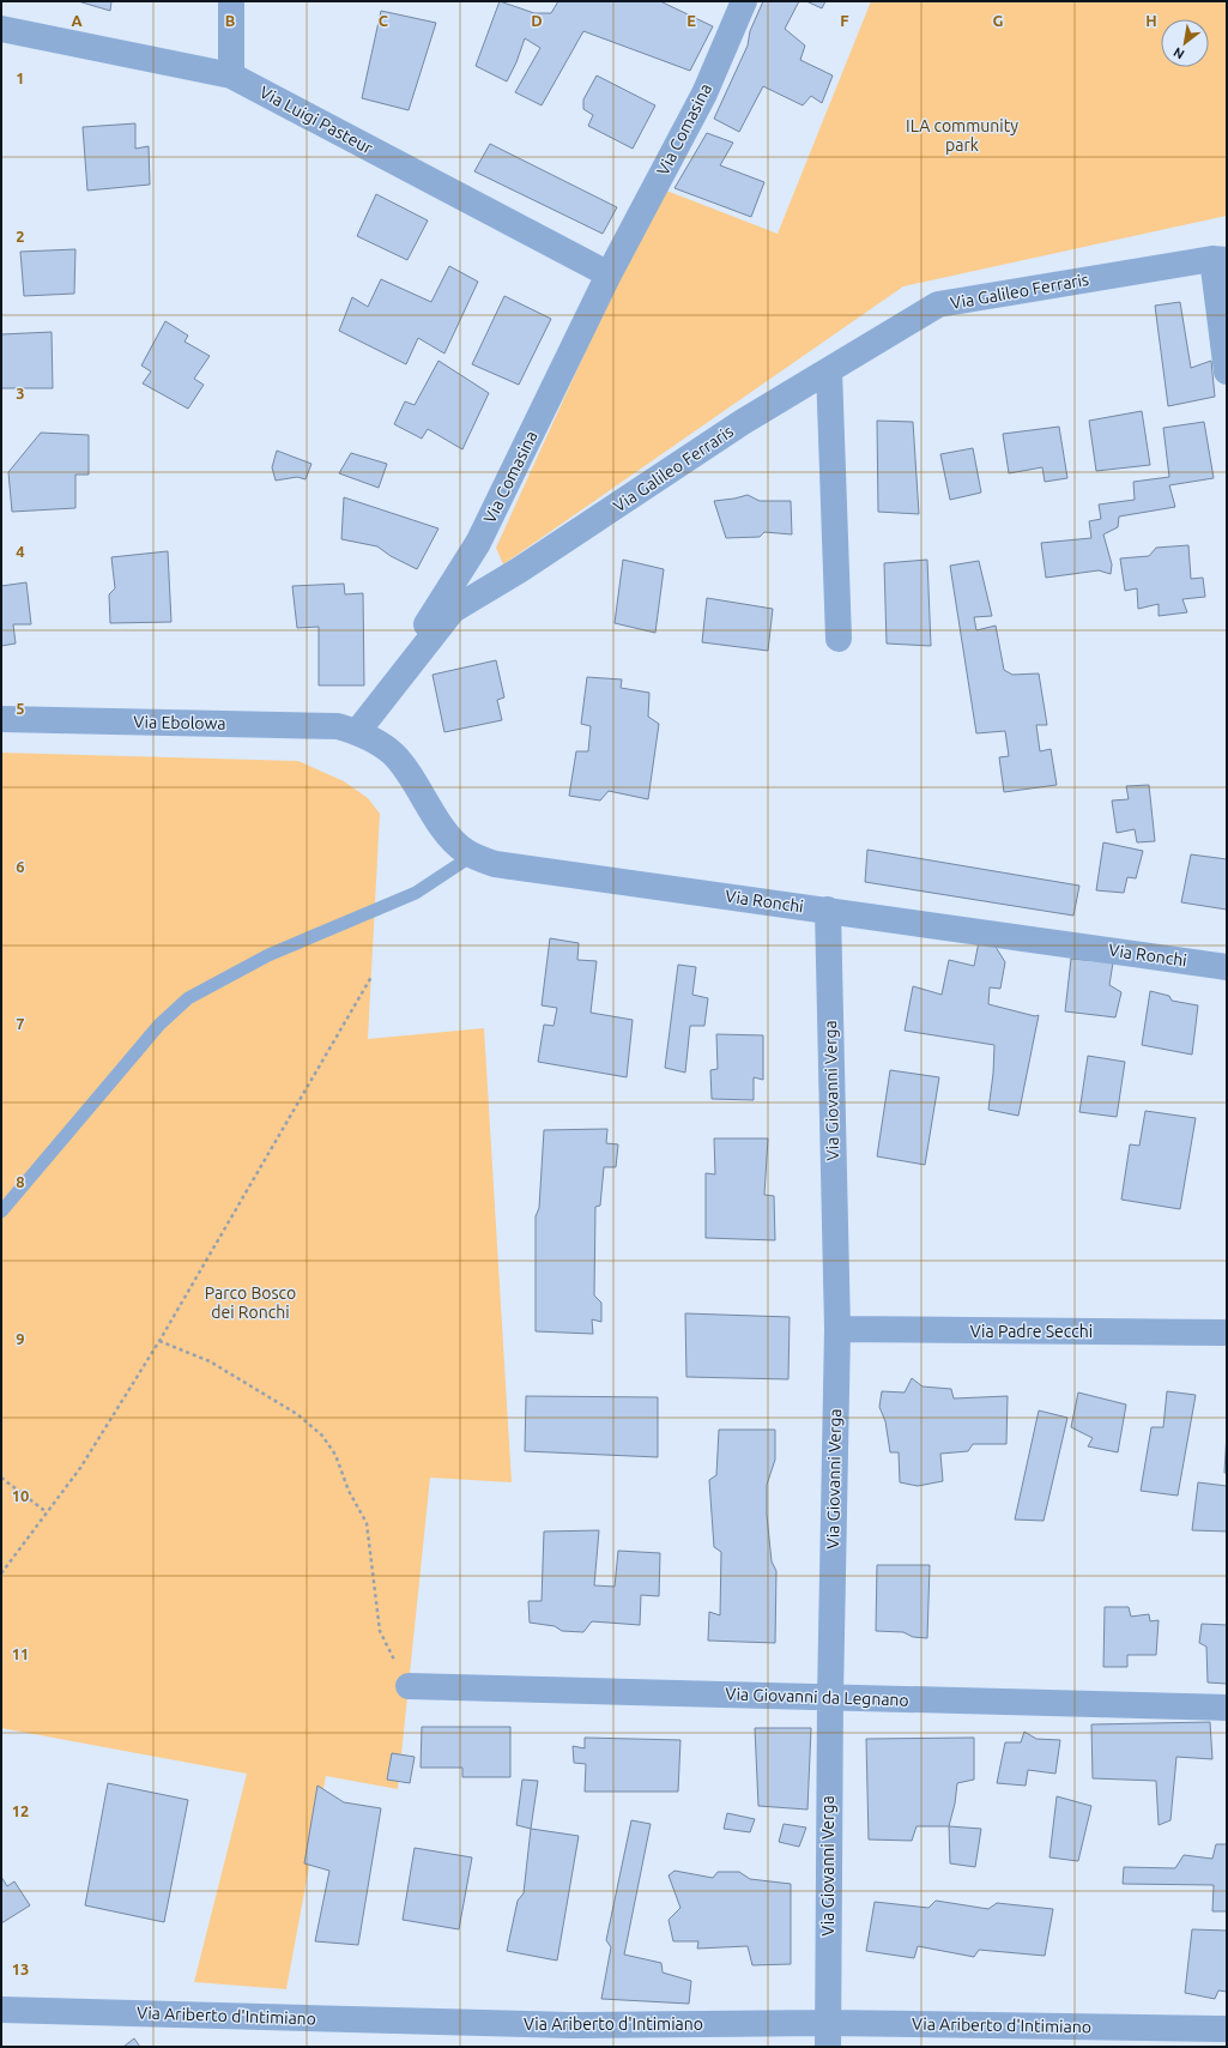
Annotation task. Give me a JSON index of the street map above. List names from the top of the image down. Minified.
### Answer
{"streets":{"street":["Via Luigi Pasteur","Via Comasina","Via Galileo Ferraris","Via Ebolowa","Via Ronchi","Via Giovanni Verga","Via Padre Secchi","Via Giovanni da Legnano","Via Ariberto d'Intimiano"]},"crossings":[["Via Luigi Pasteur","Via Comasina"],["Via Comasina","Via Galileo Ferraris"],["Via Comasina","Via Ebolowa"],["Via Comasina","Via Ronchi"],["Via Galileo Ferraris","Via Ebolowa"],["Via Galileo Ferraris","Via Ronchi"],["Via Ebolowa","Via Ronchi"],["Via Ronchi","Via Giovanni Verga"],["Via Giovanni Verga","Via Padre Secchi"],["Via Giovanni Verga","Via Giovanni da Legnano"],["Via Giovanni Verga","Via Ariberto d'Intimiano"]],"parks":["ILA community park","Parco Bosco dei Ronchi"],"north":"bottom left","grid":{"columns":["A","B","C","D","E","F","G","H"],"rows":["1","2","3","4","5","6","7","8","9","10","11","12","13"]}}
